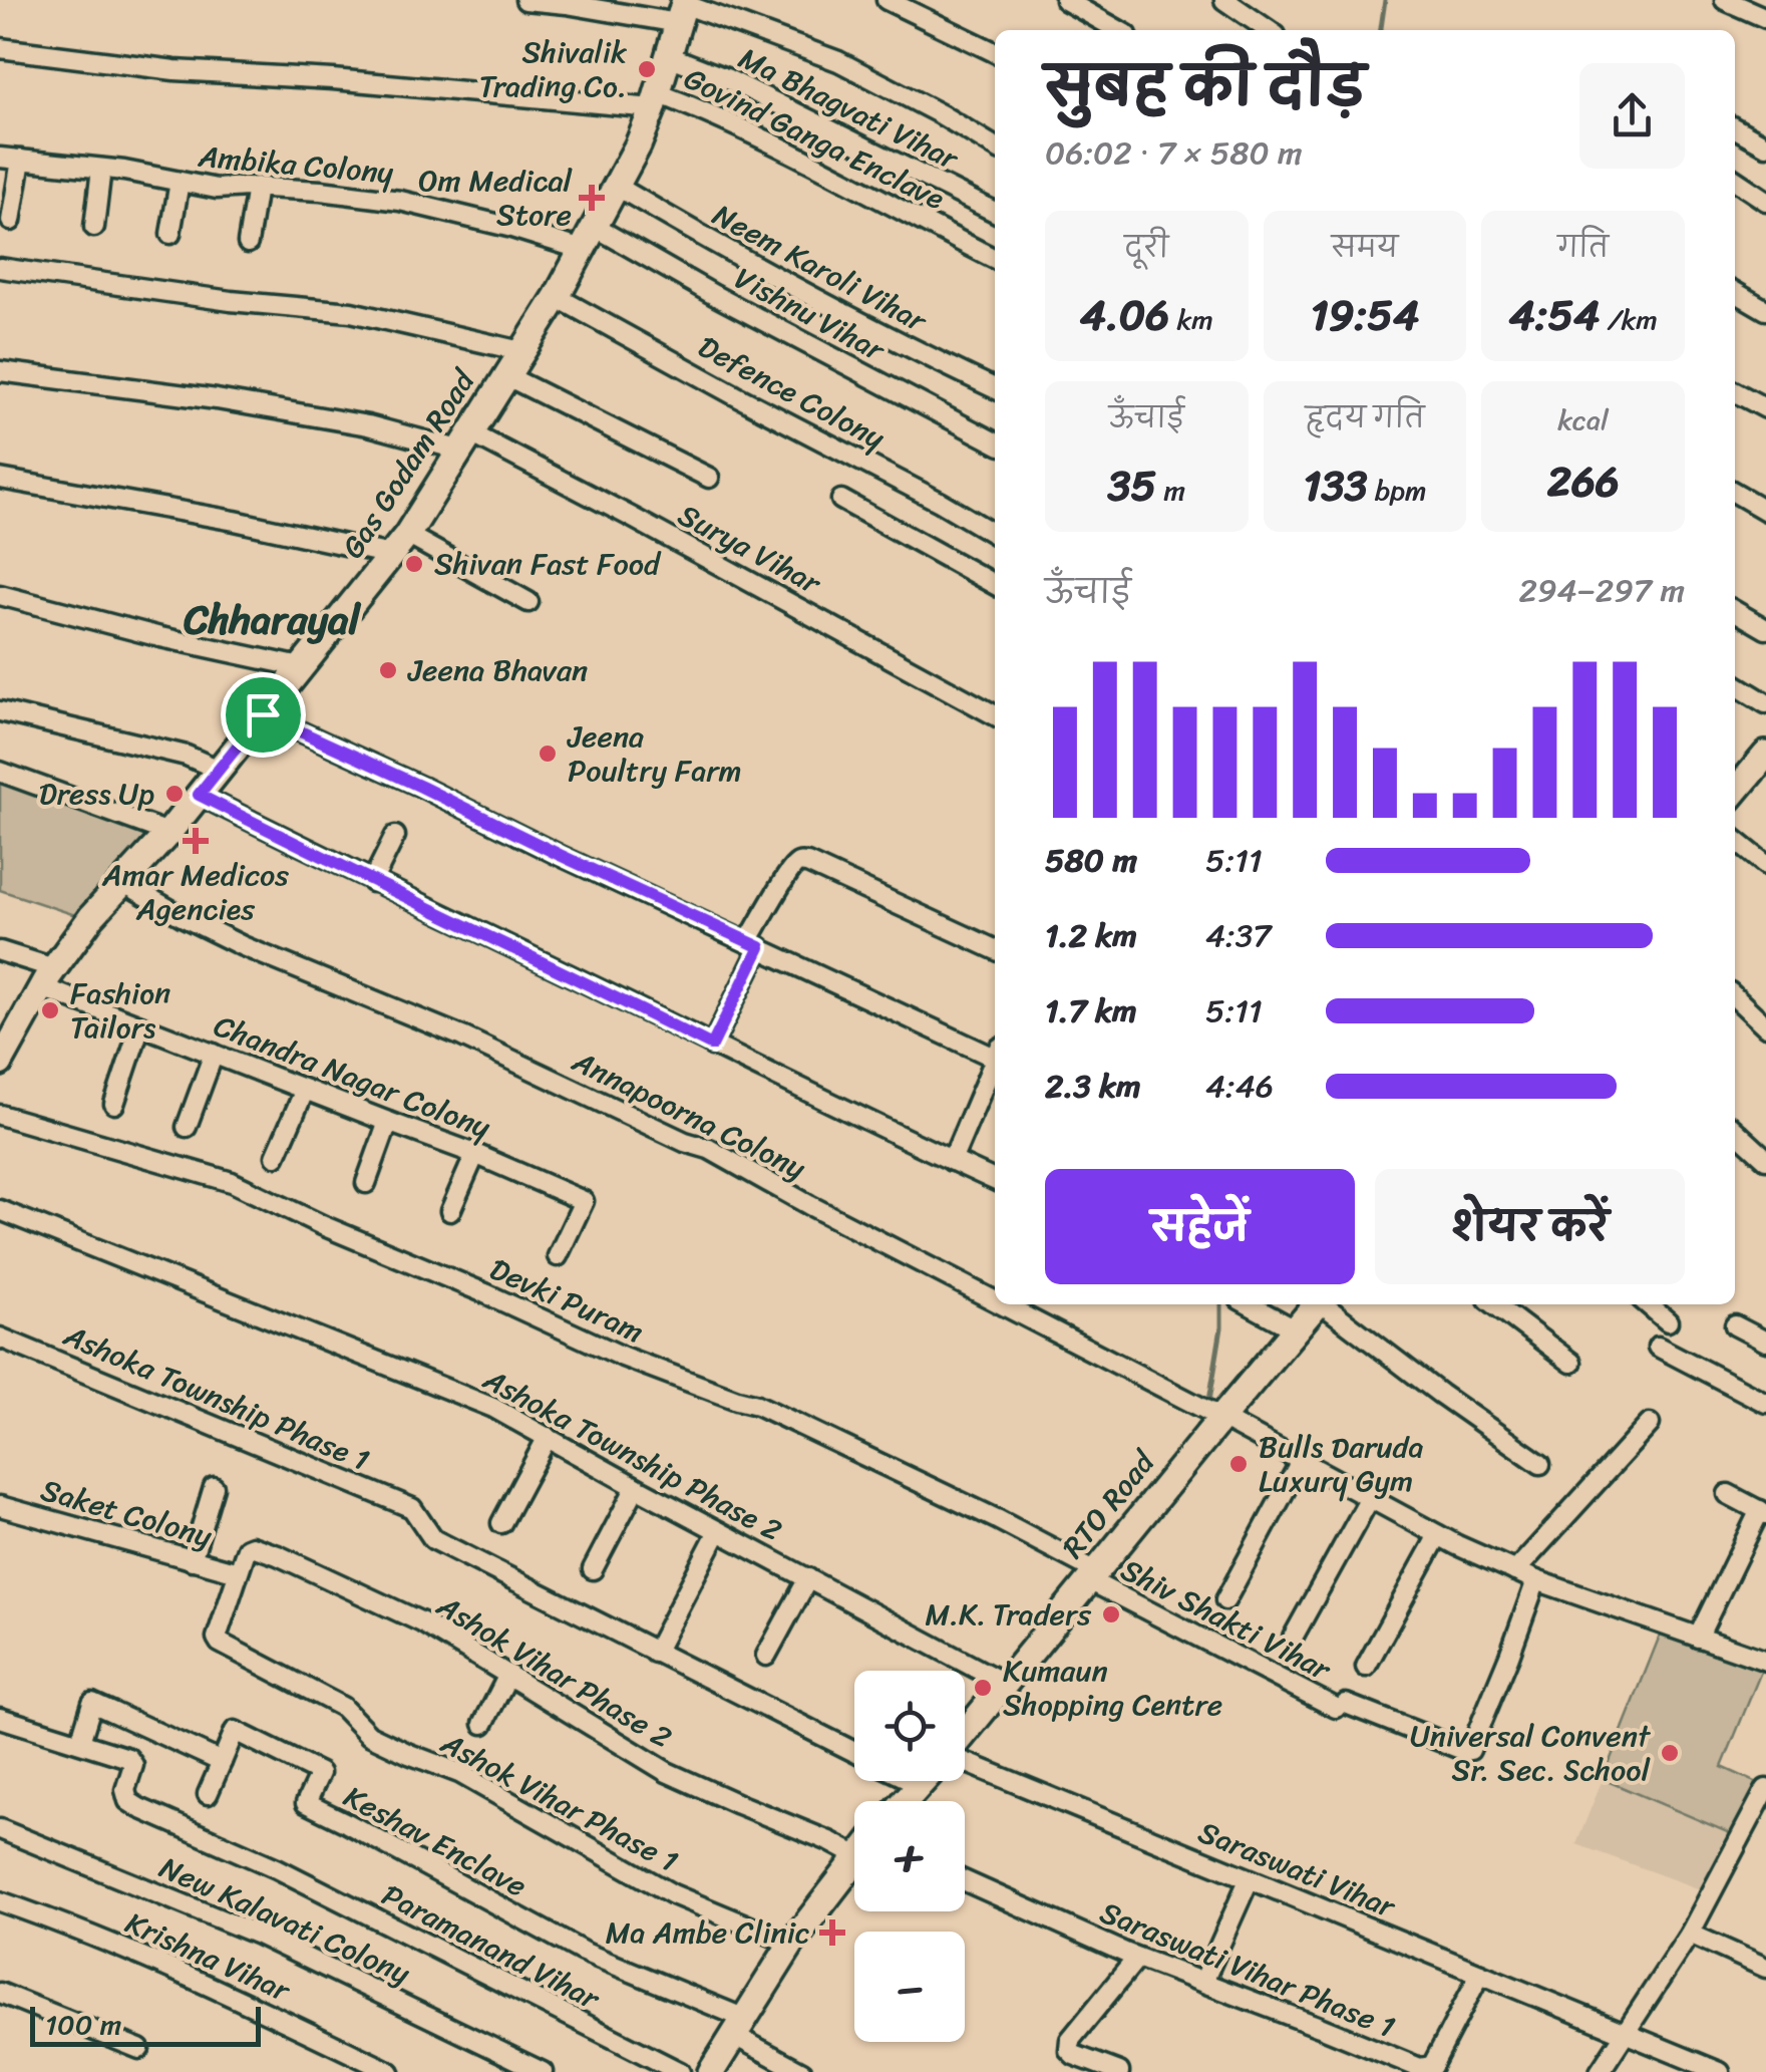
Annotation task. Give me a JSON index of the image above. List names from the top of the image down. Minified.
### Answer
{"streets":{"main road":["Gas Godam Road","RTO Road"],"street":["Ma Bhagvati Vihar","Govind Ganga Enclave","Ambika Colony","Neem Karoli Vihar","Vishnu Vihar","Defence Colony","Surya Vihar","Chandra Nagar Colony","Annapoorna Colony","Devki Puram","Ashoka Township Phase 1","Ashoka Township Phase 2","Saket Colony","Shiv Shakti Vihar","Ashok Vihar Phase 2","Ashok Vihar Phase 1","Keshav Enclave","Saraswati Vihar","New Kalavati Colony","Paramanand Vihar","Krishna Vihar","Saraswati Vihar Phase 1"]},"crossings":[["Ma Bhagvati Vihar","Gas Godam Road"],["Govind Ganga Enclave","Gas Godam Road"],["Ambika Colony","Gas Godam Road"],["Neem Karoli Vihar","Gas Godam Road"],["Vishnu Vihar","Gas Godam Road"],["Defence Colony","Gas Godam Road"],["Gas Godam Road","Surya Vihar"],["Gas Godam Road","Chandra Nagar Colony"],["Gas Godam Road","Annapoorna Colony"],["Annapoorna Colony","RTO Road"],["Annapoorna Colony","Shiv Shakti Vihar"],["Devki Puram","RTO Road"],["Devki Puram","Shiv Shakti Vihar"],["Ashoka Township Phase 2","RTO Road"],["RTO Road","Shiv Shakti Vihar"],["Saket Colony","Ashok Vihar Phase 2"],["Saket Colony","Ashok Vihar Phase 1"],["Ashok Vihar Phase 2","Ashok Vihar Phase 1"],["Saraswati Vihar","Saraswati Vihar Phase 1"]],"districts":["Chharayal"],"places":{"other":["Shivalik Trading Co.","Shivan Fast Food","Jeena Bhavan","Jeena Poultry Farm","Dress Up","Fashion Tailors","Bulls Daruda Luxury Gym","M.K. Traders","Kumaun Shopping Centre","Universal Convent Sr. Sec. School"],"health":["Om Medical Store","Amar Medicos Agencies","Ma Ambe Clinic"]},"scale_bar":"100 m","page":{"heading":["सुबह की दौड़","06:02 · 7 × 580 m"],"stats":[["दूरी","4.06 km"],["समय","19:54"],["गति","4:54 /km"],["ऊँचाई","35 m"],["हृदय गति","133 bpm"],["kcal","266"]],"chart":["ऊँचाई","294–297 m"],"list":[{"name":"580 m","note":"5:11"},{"name":"1.2 km","note":"4:37"},{"name":"1.7 km","note":"5:11"},{"name":"2.3 km","note":"4:46"}],"buttons":["सहेजें","शेयर करें"],"map_buttons":["+","−"],"scale":"100 m"}}
